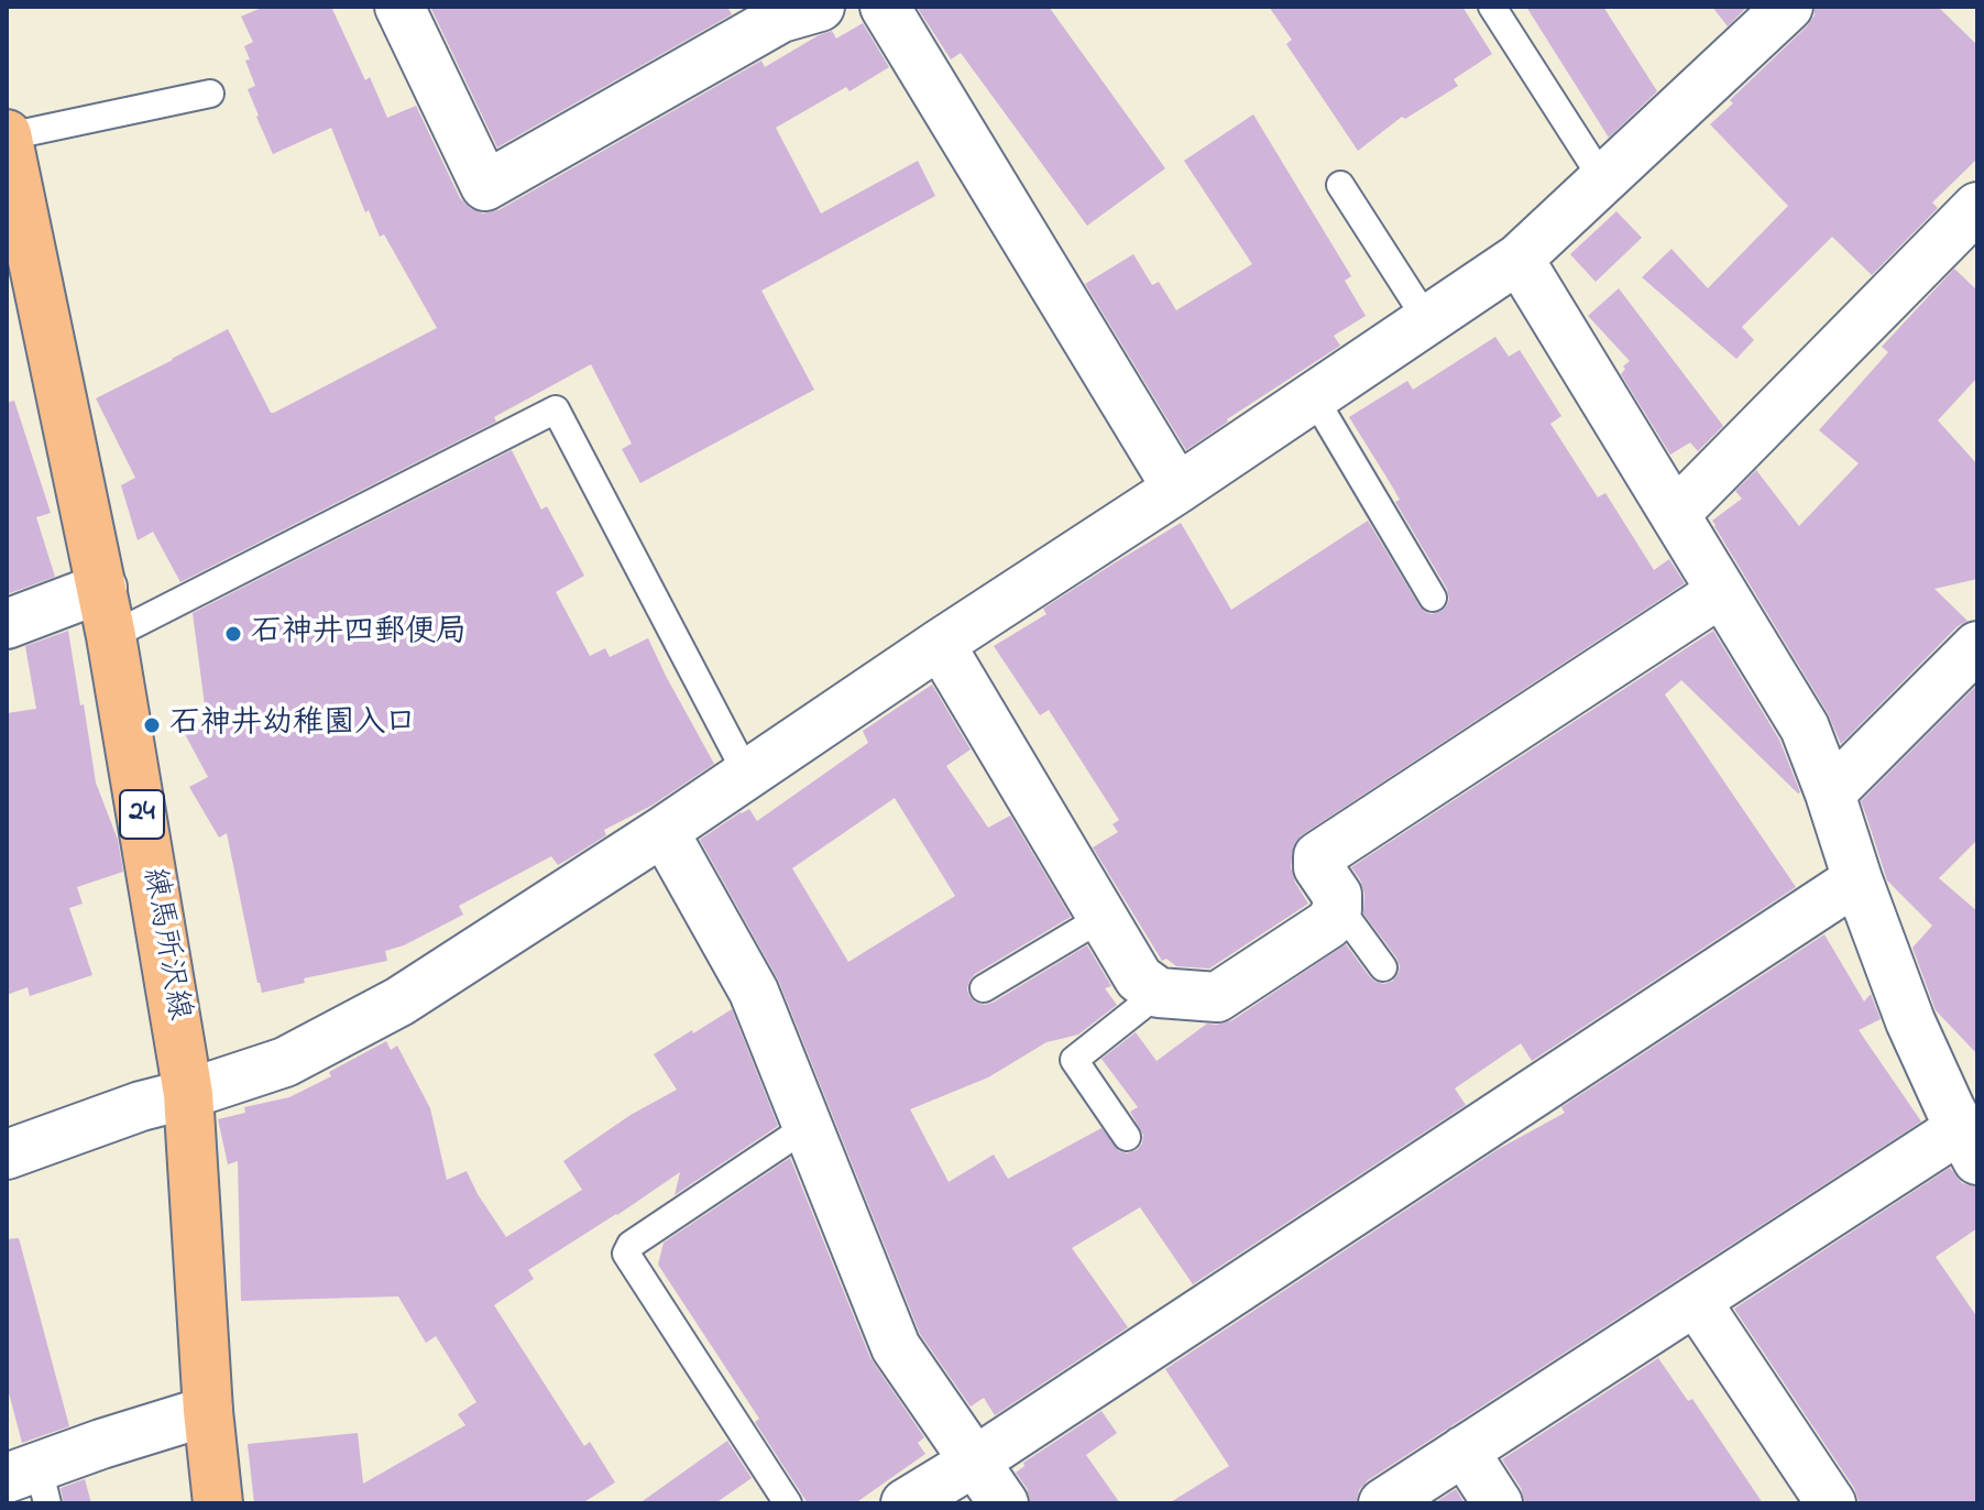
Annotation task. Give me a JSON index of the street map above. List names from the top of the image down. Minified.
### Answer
{"streets":{"main road":["24","練馬所沢線"]},"places":["石神井四郵便局","石神井幼稚園入口"]}
